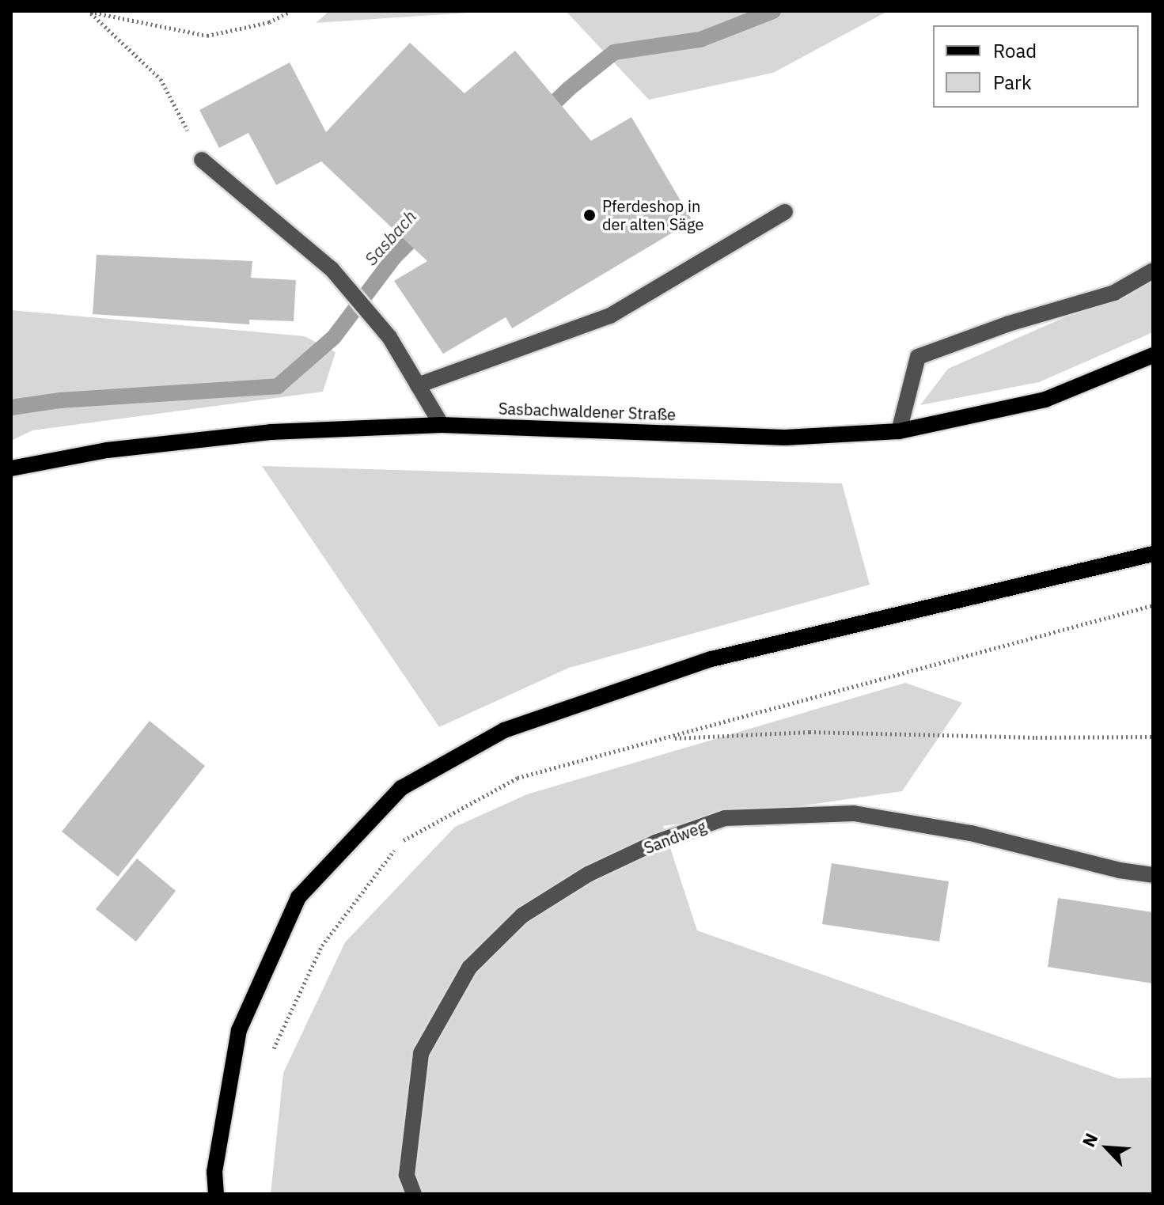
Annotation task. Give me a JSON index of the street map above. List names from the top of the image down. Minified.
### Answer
{"streets":{"main road":["Sasbachwaldener Straße"],"street":["Sandweg"]},"water":["Sasbach"],"places":["Pferdeshop in der alten Säge"],"legend":["Road","Park"],"north":"top left"}
